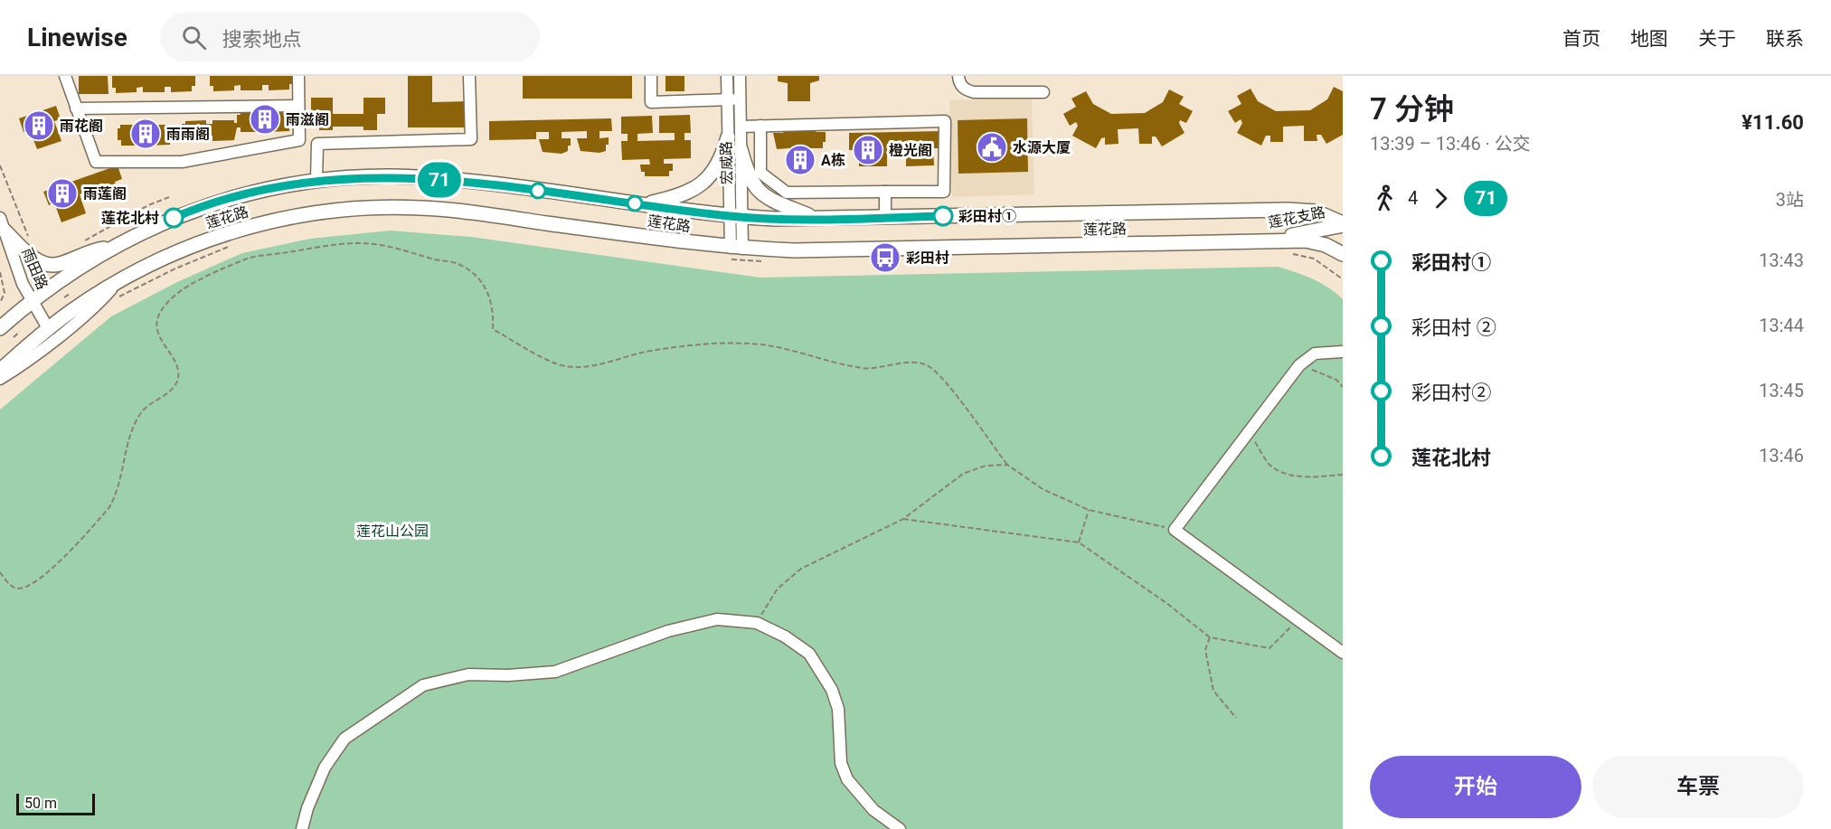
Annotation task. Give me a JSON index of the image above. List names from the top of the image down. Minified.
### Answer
{"streets":{"main road":["莲花路","莲花支路"],"street":["宏威路","雨田路"]},"crossings":[["宏威路","莲花路"],["莲花路","莲花支路"],["莲花路","雨田路"]],"parks":["莲花山公园"],"places":{"building":["雨滋阁","雨花阁","雨雨阁","橙光阁","A栋","雨莲阁"],"public building":["水源大厦"],"other":["彩田村①","莲花北村"],"bus stop":["彩田村"]},"lines":["bus line 71"],"scale_bar":"50 m","page":{"header":"Linewise","search":"搜索地点","nav":["首页","地图","关于","联系"],"on_map":"71","heading":["7 分钟","13:39 – 13:46 · 公交","¥11.60"],"legs":["4","71","3站"],"list":[{"name":"彩田村①","value":"13:43"},{"name":"彩田村 ②","value":"13:44"},{"name":"彩田村②","value":"13:45"},{"name":"莲花北村","value":"13:46"}],"buttons":["开始","车票"],"scale":"50 m"}}
